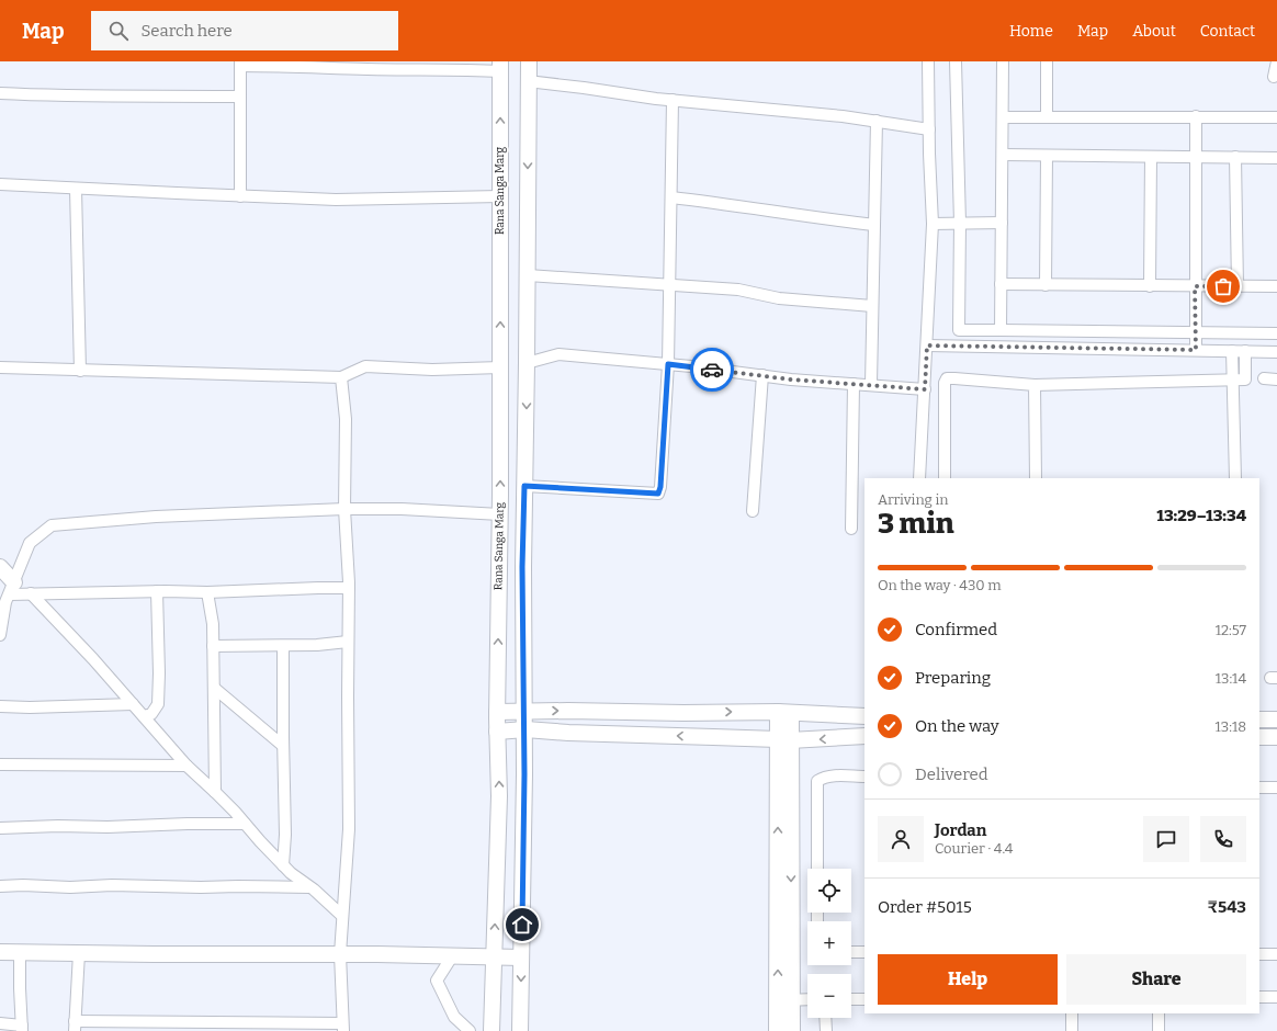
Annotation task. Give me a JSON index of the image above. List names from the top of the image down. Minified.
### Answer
{"streets":{"main road":["Rana Sanga Marg"]},"page":{"header":"Map","search":"Search here","nav":["Home","Map","About","Contact"],"heading":["3 min","Arriving in","13:29–13:34"],"panel":["Jordan","Courier · 4.4","Order #5015","₹543"],"bar":"On the way · 430 m","list":[["Confirmed","12:57"],["Preparing","13:14"],["On the way","13:18"],"Delivered"],"map_buttons":["+","−"],"buttons":["Help","Share"]}}
